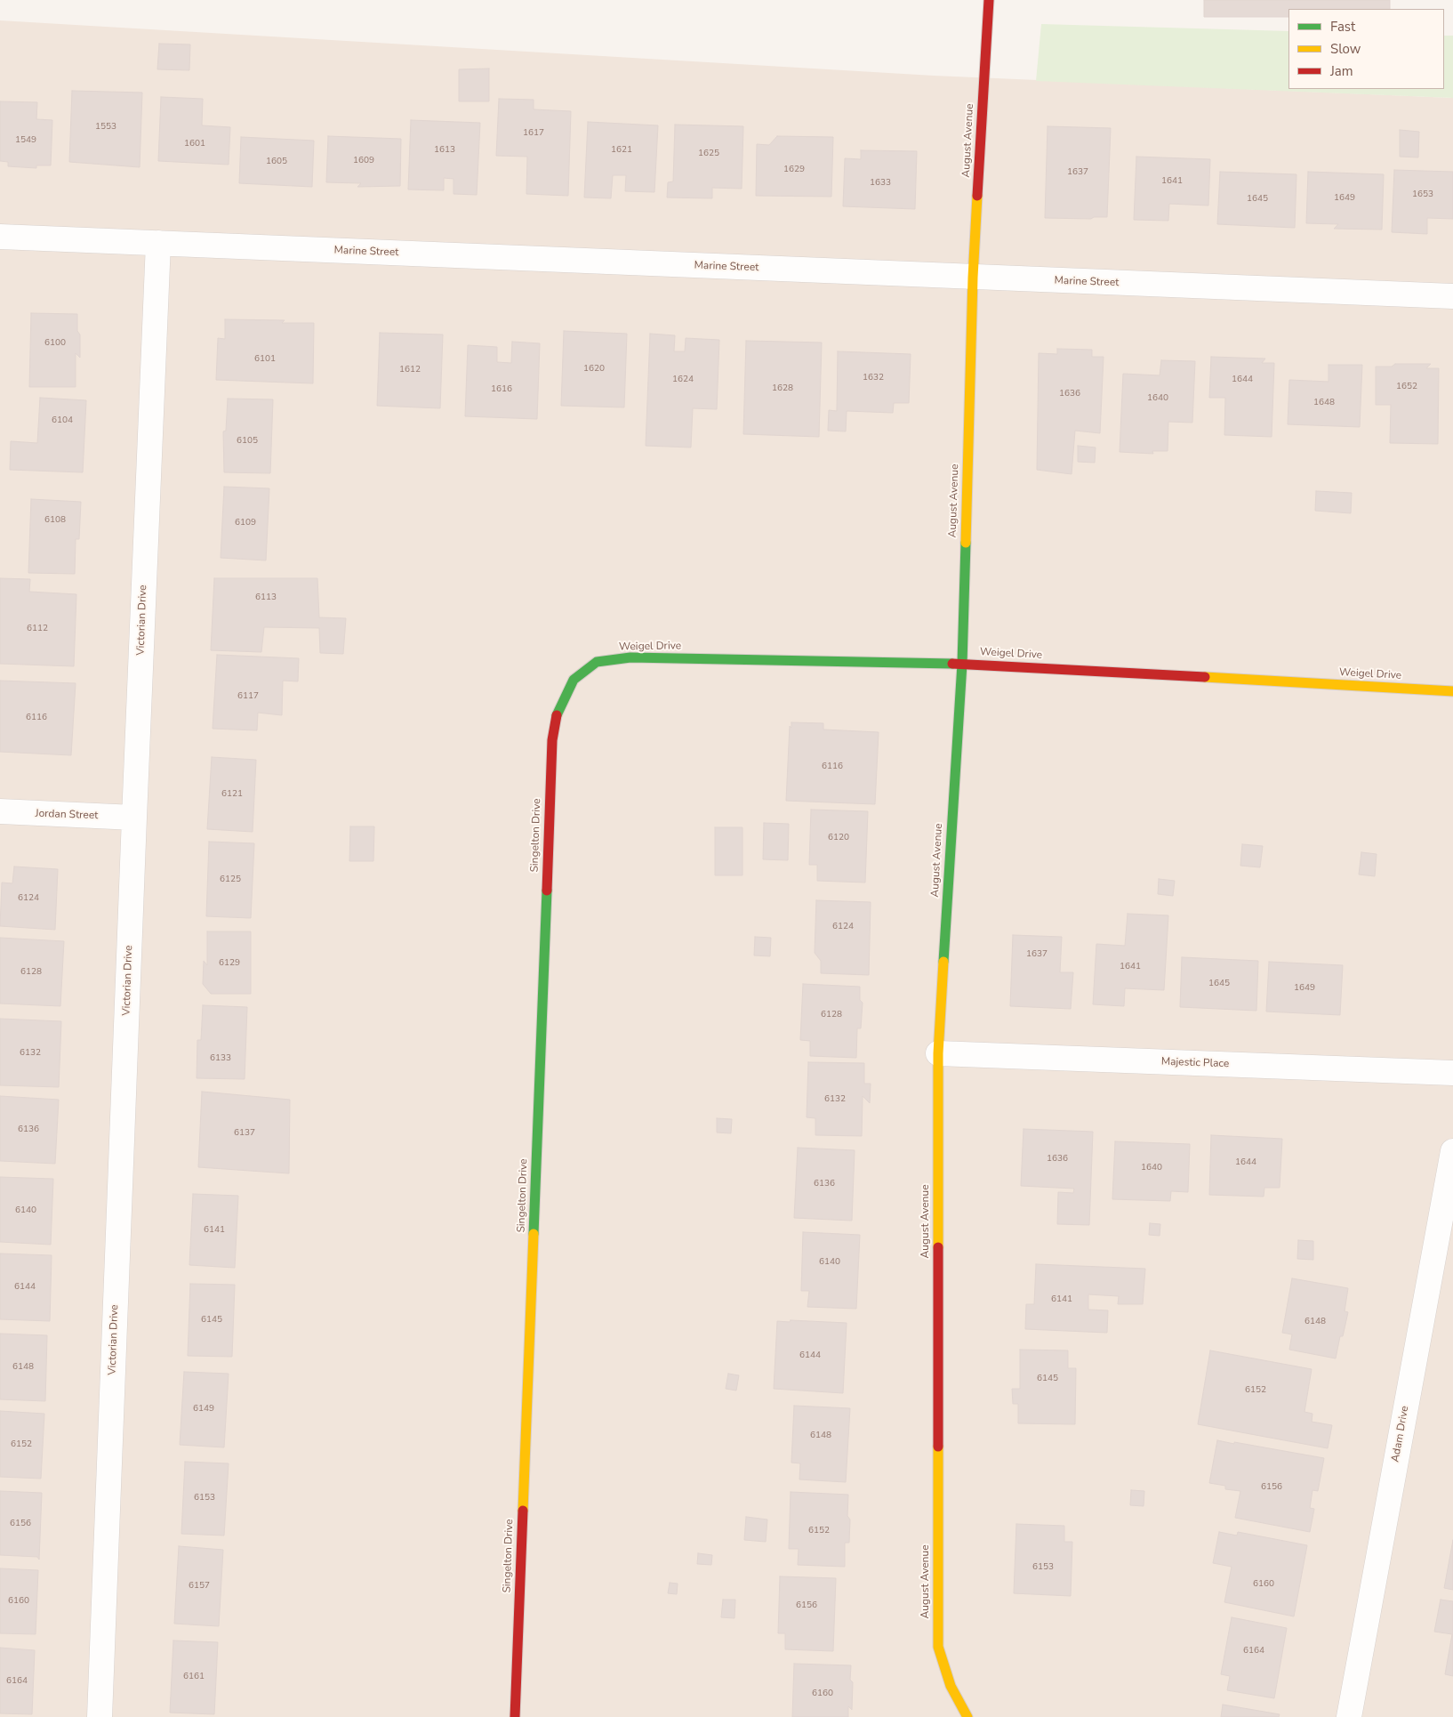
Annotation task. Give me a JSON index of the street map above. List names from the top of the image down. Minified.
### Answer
{"streets":{"street":["August Avenue","Marine Street","Victorian Drive","Weigel Drive","Jordan Street","Singelton Drive","Majestic Place","Adam Drive"]},"crossings":[["August Avenue","Marine Street"],["August Avenue","Weigel Drive"],["August Avenue","Majestic Place"],["Marine Street","Victorian Drive"],["Victorian Drive","Jordan Street"],["Weigel Drive","Singelton Drive"]],"house_numbers":["1553","1617","1549","1601","1613","1621","1625","1609","1605","1629","1637","1641","1633","1653","1649","1645","6100","6101","1620","1612","1632","1624","1644","1652","1628","1616","1636","1640","1648","6104","6105","6108","6109","6113","6112","6117","6116","6116","6121","6120","6125","6124","6124","1637","6129","1641","6128","1645","1649","6128","6132","6133","6132","6136","6137","1636","1644","1640","6136","6140","6141","6140","6144","6141","6145","6148","6144","6148","6145","6152","6149","6148","6152","6156","6153","6156","6152","6153","6160","6157","6160","6156","6164","6161","6164","6160"],"legend":["Fast","Slow","Jam"]}
